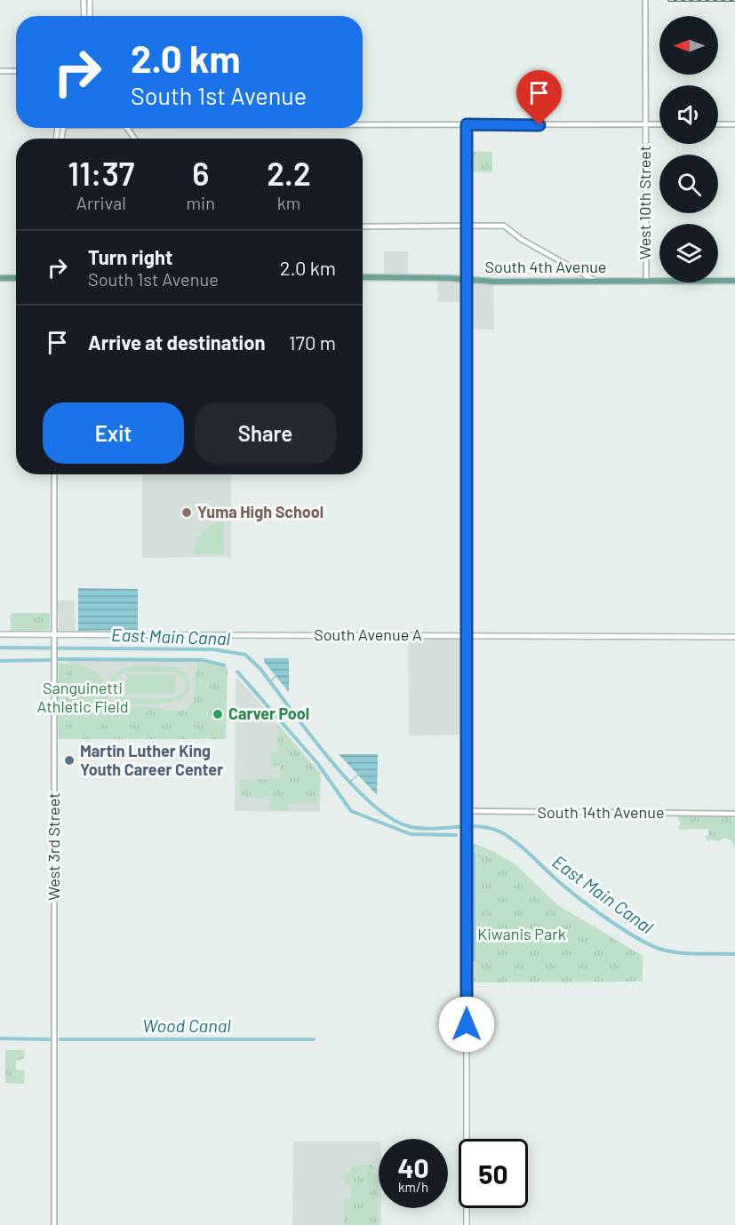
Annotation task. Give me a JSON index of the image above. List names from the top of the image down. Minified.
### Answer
{"streets":{"main road":["South 4th Avenue","South Avenue A"],"street":["West 10th Street","South 14th Avenue","West 3rd Street"]},"crossings":[["West 10th Street","South 4th Avenue"],["South Avenue A","West 3rd Street"]],"water":["East Main Canal","Wood Canal"],"parks":["Sanguinetti Athletic Field","Kiwanis Park"],"places":["Yuma High School","Carver Pool","Martin Luther King Youth Career Center"],"north":"left","page":{"turn":["2.0 km","South 1st Avenue"],"eta":["11:37","Arrival","6","min","2.2","km"],"list":[{"name":"Turn right","note":"South 1st Avenue","value":"2.0 km"},{"name":"Arrive at destination","value":"170 m"}],"buttons":["Exit","Share"],"speed":"40 km/h","limit":"50"}}
